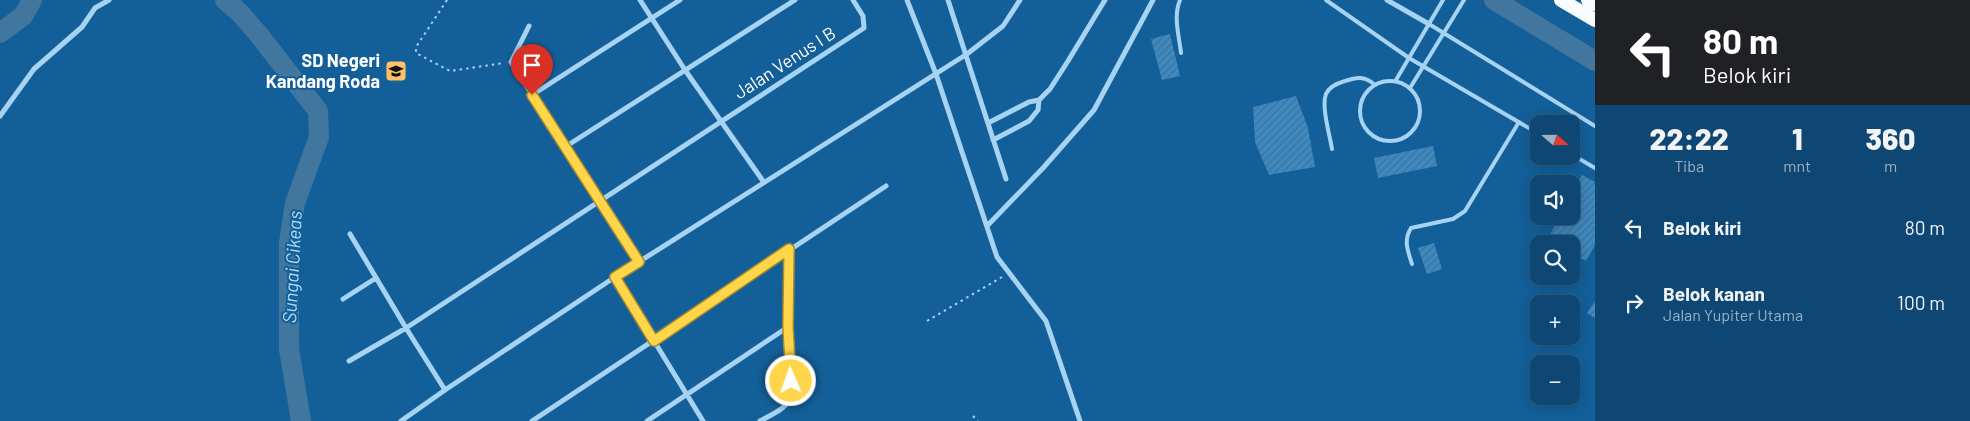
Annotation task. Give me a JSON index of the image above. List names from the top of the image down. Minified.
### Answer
{"streets":{"street":["Jalan Venus I B"]},"water":["Sungai Cikeas"],"places":{"school or university":["SD Negeri Kandang Roda"]},"north":"right","page":{"turn":["80 m","Belok kiri"],"eta":["22:22","Tiba","1","mnt","360","m"],"map_buttons":["+","−"],"list":[{"name":"Belok kiri","value":"80 m"},{"name":"Belok kanan","note":"Jalan Yupiter Utama","value":"100 m"}]}}
